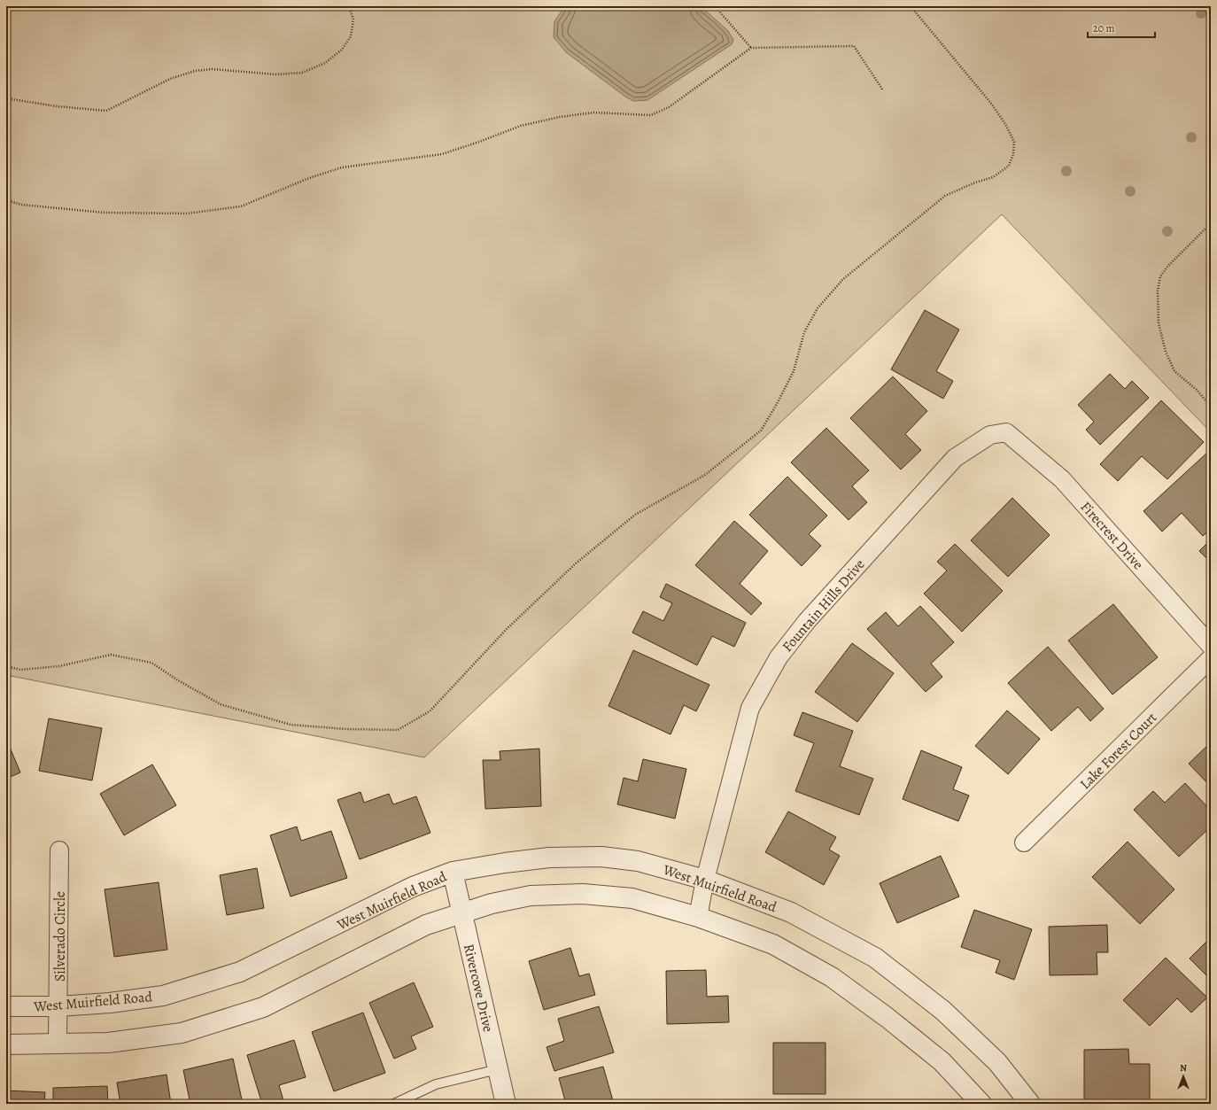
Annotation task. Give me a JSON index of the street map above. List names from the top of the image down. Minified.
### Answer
{"streets":{"street":["Firecrest Drive","Fountain Hills Drive","Lake Forest Court","West Muirfield Road","Silverado Circle","Rivercove Drive"]},"crossings":[["Firecrest Drive","Fountain Hills Drive"],["Fountain Hills Drive","West Muirfield Road"],["West Muirfield Road","Silverado Circle"],["West Muirfield Road","Rivercove Drive"]],"scale_bar":"20 m","north":"top"}
